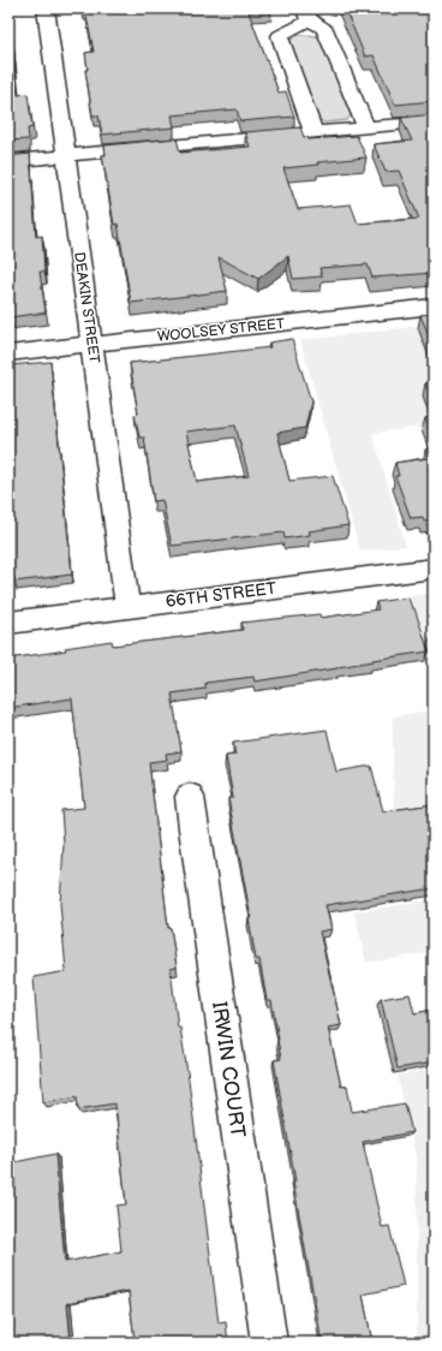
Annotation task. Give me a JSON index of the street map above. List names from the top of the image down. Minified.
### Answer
{"streets":{"street":["DEAKIN STREET","WOOLSEY STREET","66TH STREET","IRWIN COURT"]},"crossings":[["DEAKIN STREET","WOOLSEY STREET"],["DEAKIN STREET","66TH STREET"]]}
